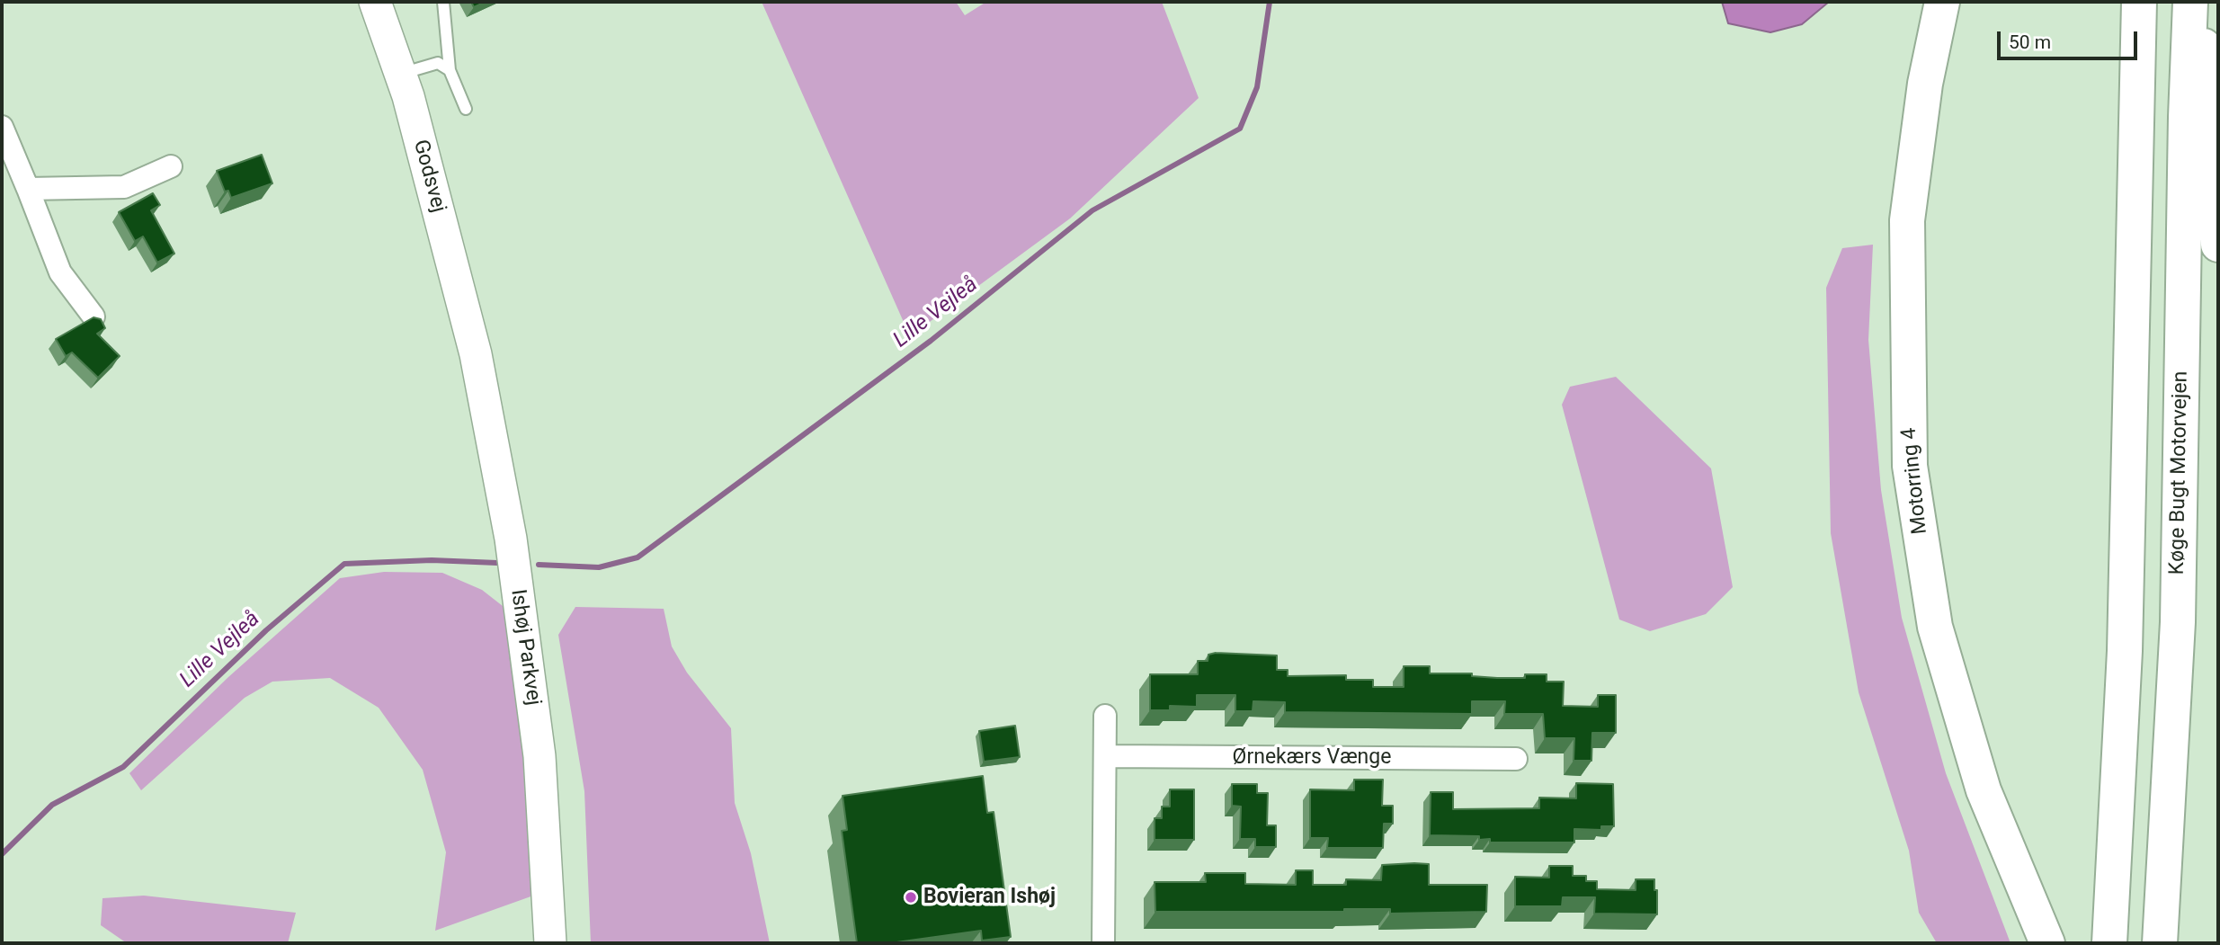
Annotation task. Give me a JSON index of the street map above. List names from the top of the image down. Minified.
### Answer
{"streets":{"highway":["Køge Bugt Motorvejen","Motorring 4"],"street":["Godsvej","Ishøj Parkvej","Ørnekærs Vænge"]},"crossings":[["Godsvej","Ishøj Parkvej"]],"water":["Lille Vejleå"],"places":["Bovieran Ishøj"],"scale_bar":"50 m"}
